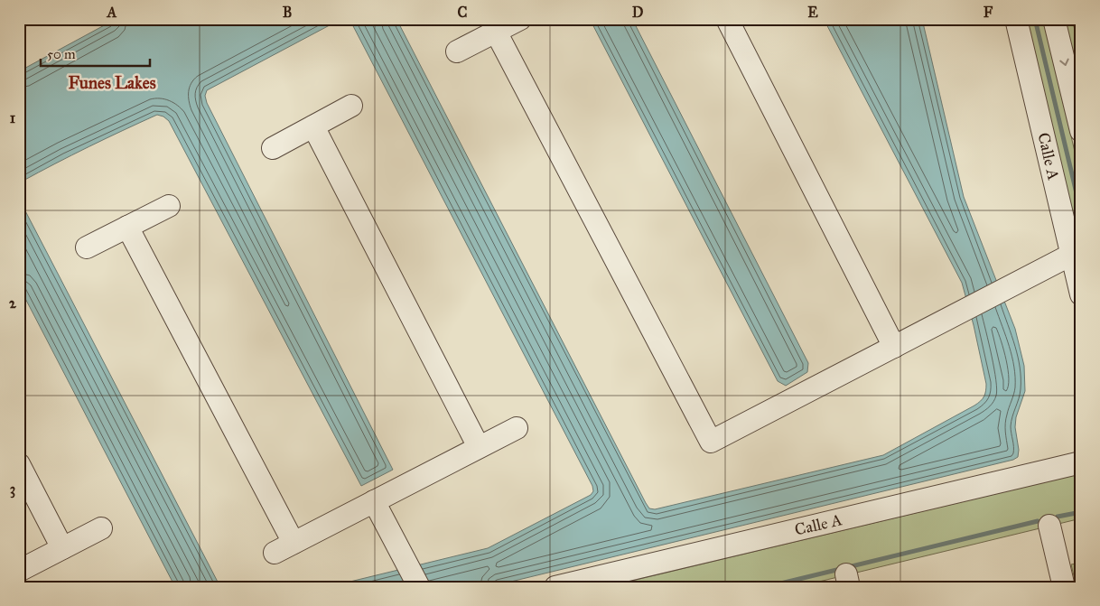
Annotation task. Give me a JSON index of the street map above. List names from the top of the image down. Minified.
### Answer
{"streets":{"street":["Calle A"]},"districts":["Funes Lakes"],"scale_bar":"50 m","grid":{"columns":["A","B","C","D","E","F"],"rows":["1","2","3"]}}
